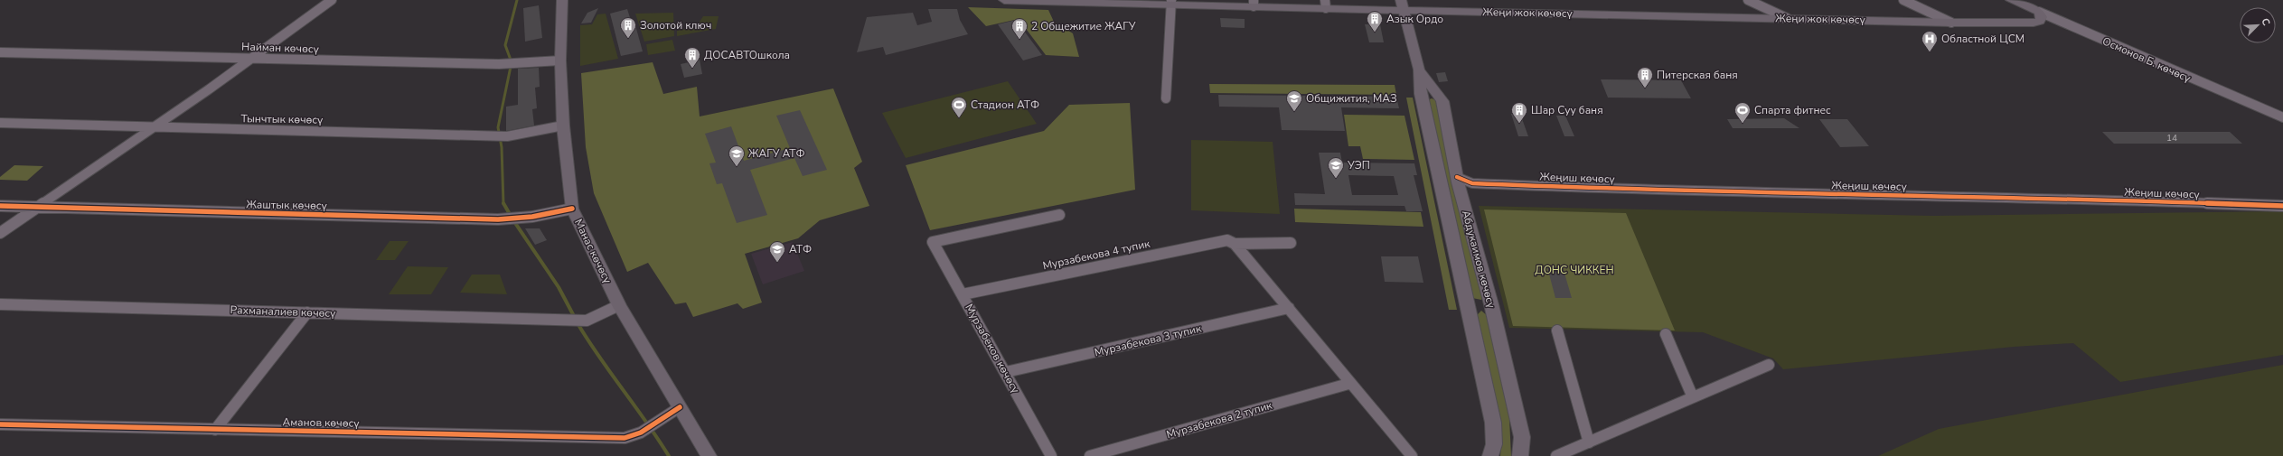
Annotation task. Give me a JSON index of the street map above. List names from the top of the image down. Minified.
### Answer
{"streets":{"main road":["Жеңи жок көчөсү","Осмонов Б. көчөсү","Манас көчөсү","Абдукаимов көчөсү"],"street":["Найман көчөсү","Тынчтык көчөсү","Жеңиш көчөсү","Жаштык көчөсү","Мурзабекова 4 тупик","Рахманалиев көчөсү","Мурзабекова 3 тупик","Мурзабеков көчөсү","Мурзабекова 2 тупик","Аманов көчөсү"]},"crossings":[["Жеңи жок көчөсү","Осмонов Б. көчөсү"],["Жеңи жок көчөсү","Абдукаимов көчөсү"],["Найман көчөсү","Манас көчөсү"],["Тынчтык көчөсү","Манас көчөсү"],["Жеңиш көчөсү","Абдукаимов көчөсү"],["Жаштык көчөсү","Манас көчөсү"],["Манас көчөсү","Рахманалиев көчөсү"],["Манас көчөсү","Аманов көчөсү"],["Мурзабекова 4 тупик","Мурзабеков көчөсү"],["Мурзабекова 3 тупик","Мурзабеков көчөсү"]],"parks":["ДОНС ЧИККЕН"],"places":{"building":["Азык Ордо","Золотой ключ","2 Общежитие ЖАГУ","ДОСАВТОшкола","Питерская баня","Шар Суу баня"],"hospital":["Областной ЦСМ"],"school or university":["Общижития, МАЗ","ЖАГУ АТФ","УЭП","АТФ"],"sports":["Стадион АТФ","Спарта фитнес"]},"house_numbers":["14"],"north":"top right"}
